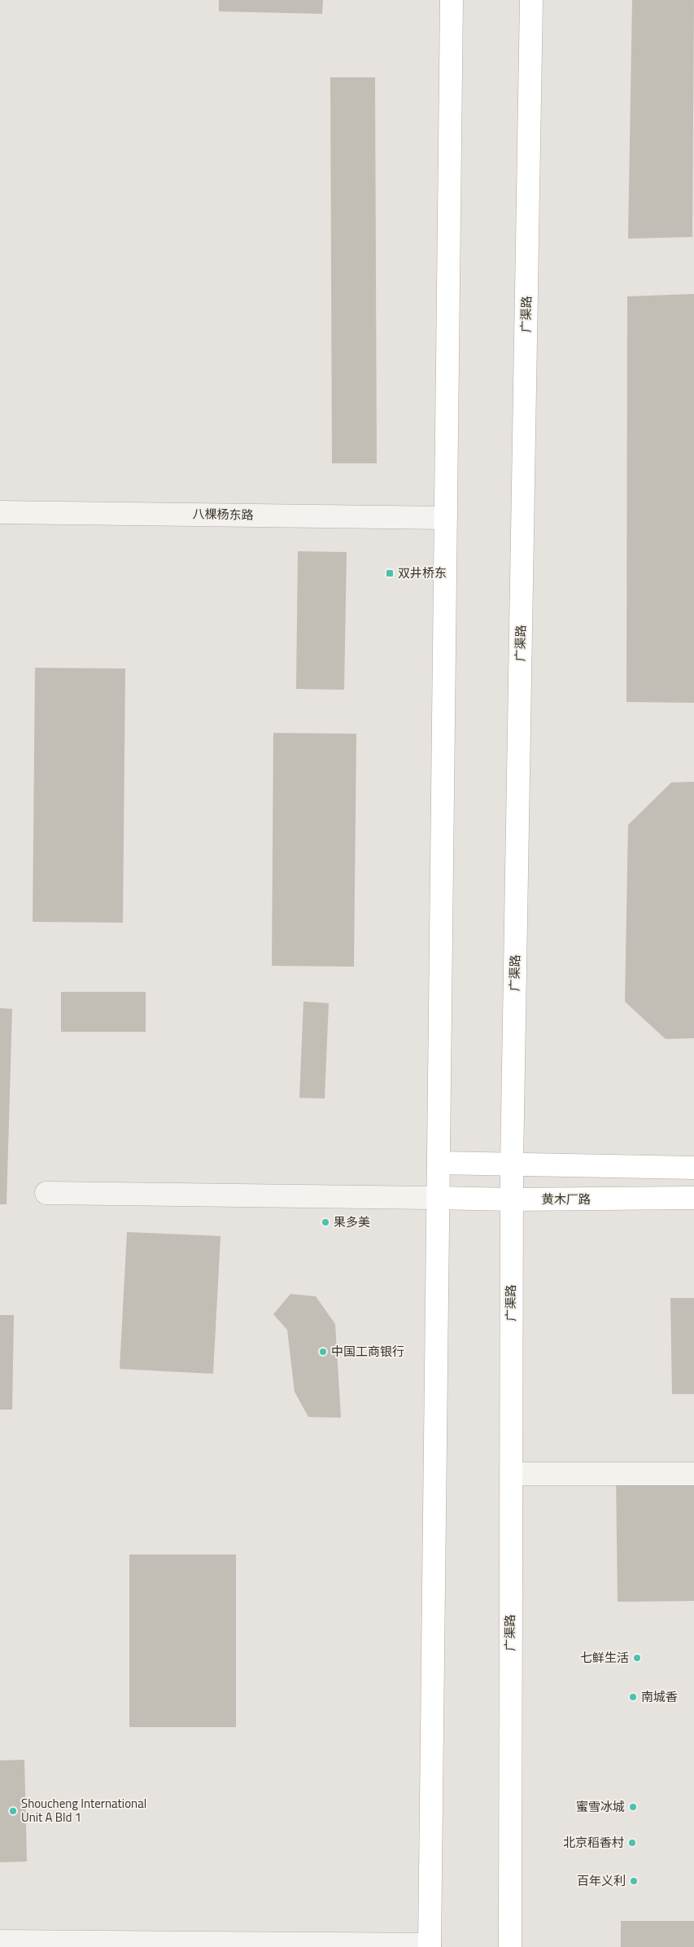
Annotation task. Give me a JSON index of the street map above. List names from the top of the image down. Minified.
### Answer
{"streets":{"main road":["广渠路","黄木厂路"],"street":["八棵杨东路"]},"crossings":[["广渠路","黄木厂路"]],"places":{"transit":["双井桥东"],"other":["果多美","中国工商银行","七鲜生活","南城香","蜜雪冰城","Shoucheng International Unit A Bld 1","北京稻香村","百年义利"]}}
